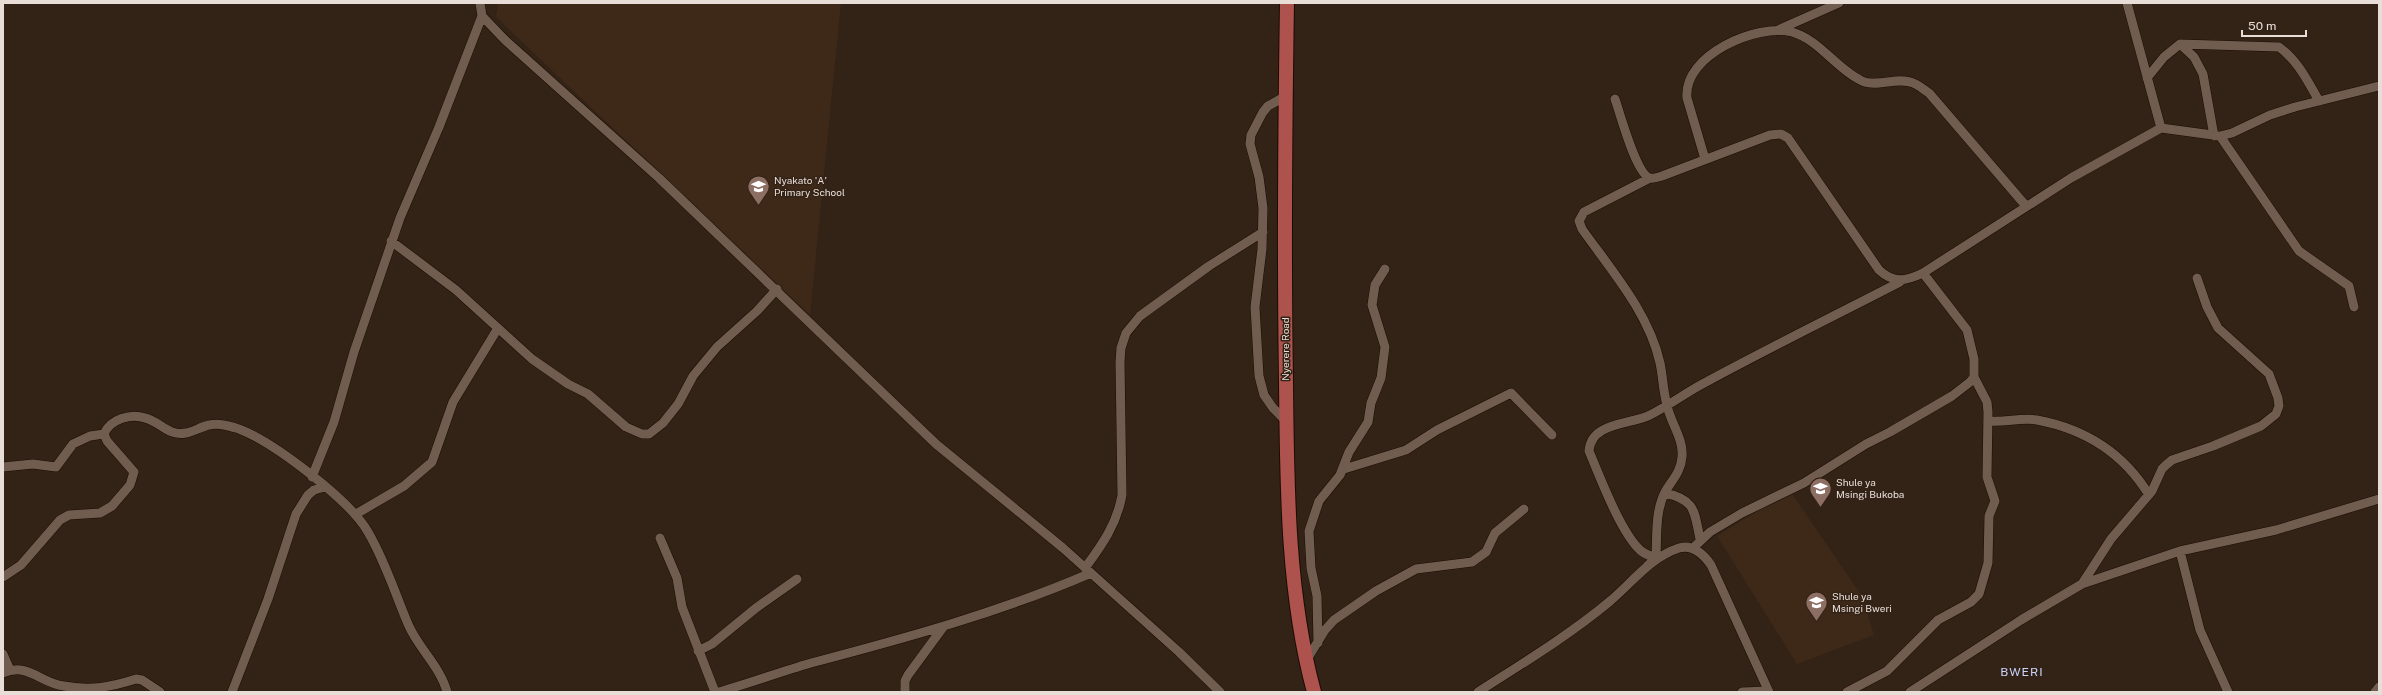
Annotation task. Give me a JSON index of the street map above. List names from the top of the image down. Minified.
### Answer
{"streets":{"main road":["Nyerere Road"]},"districts":["BWERI"],"places":{"school or university":["Nyakato 'A' Primary School","Shule ya Msingi Bukoba","Shule ya Msingi Bweri"]},"scale_bar":"50 m"}
